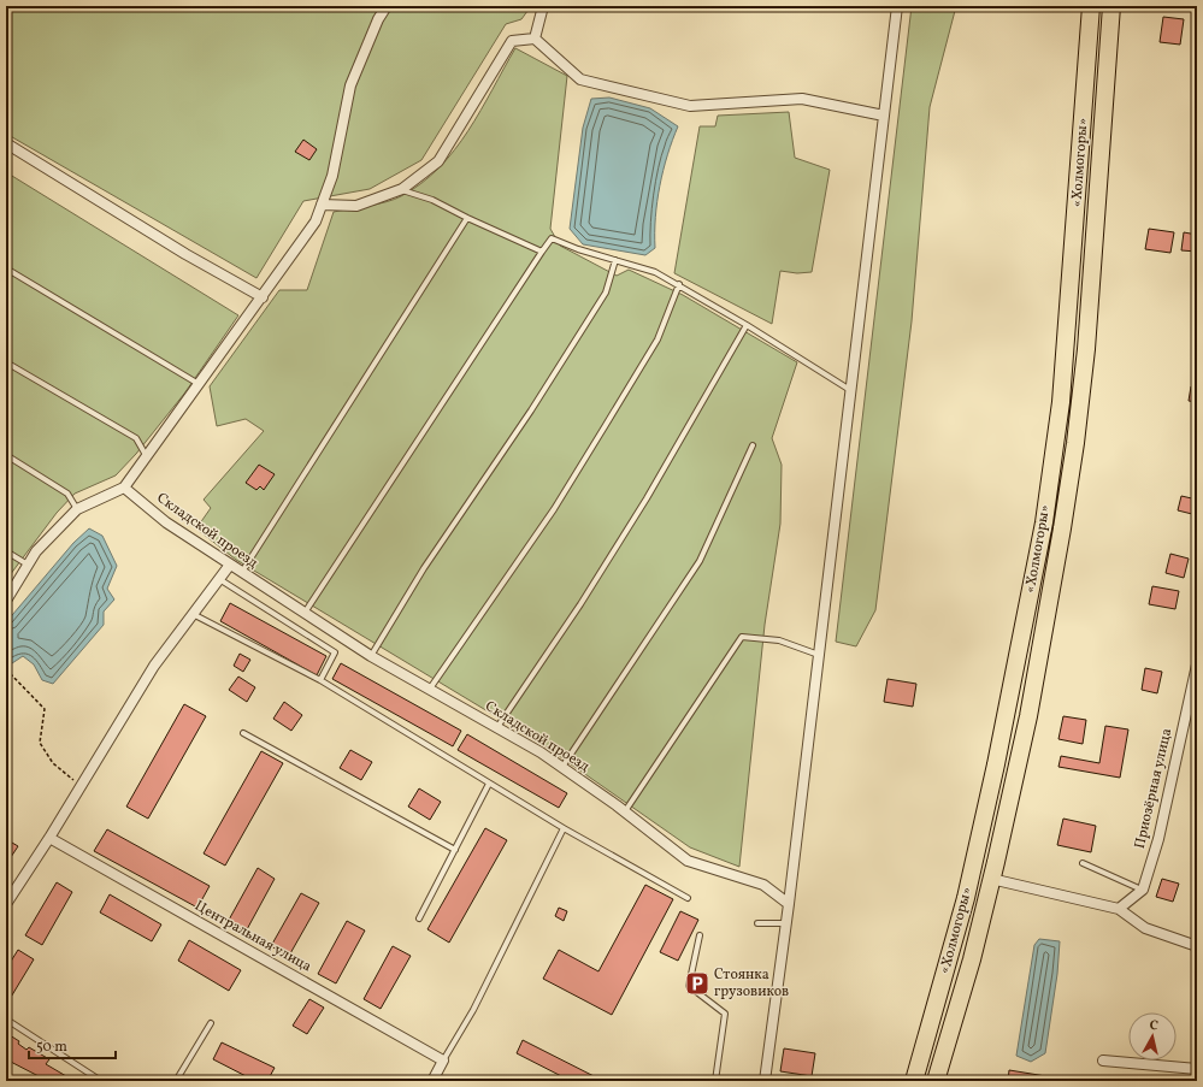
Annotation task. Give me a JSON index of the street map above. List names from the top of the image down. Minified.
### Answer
{"streets":{"highway":["«Холмогоры»"],"street":["Складской проезд","Приозёрная улица","Центральная улица"]},"places":{"parking":["Стоянка грузовиков"]},"scale_bar":"50 m","north":"top"}
